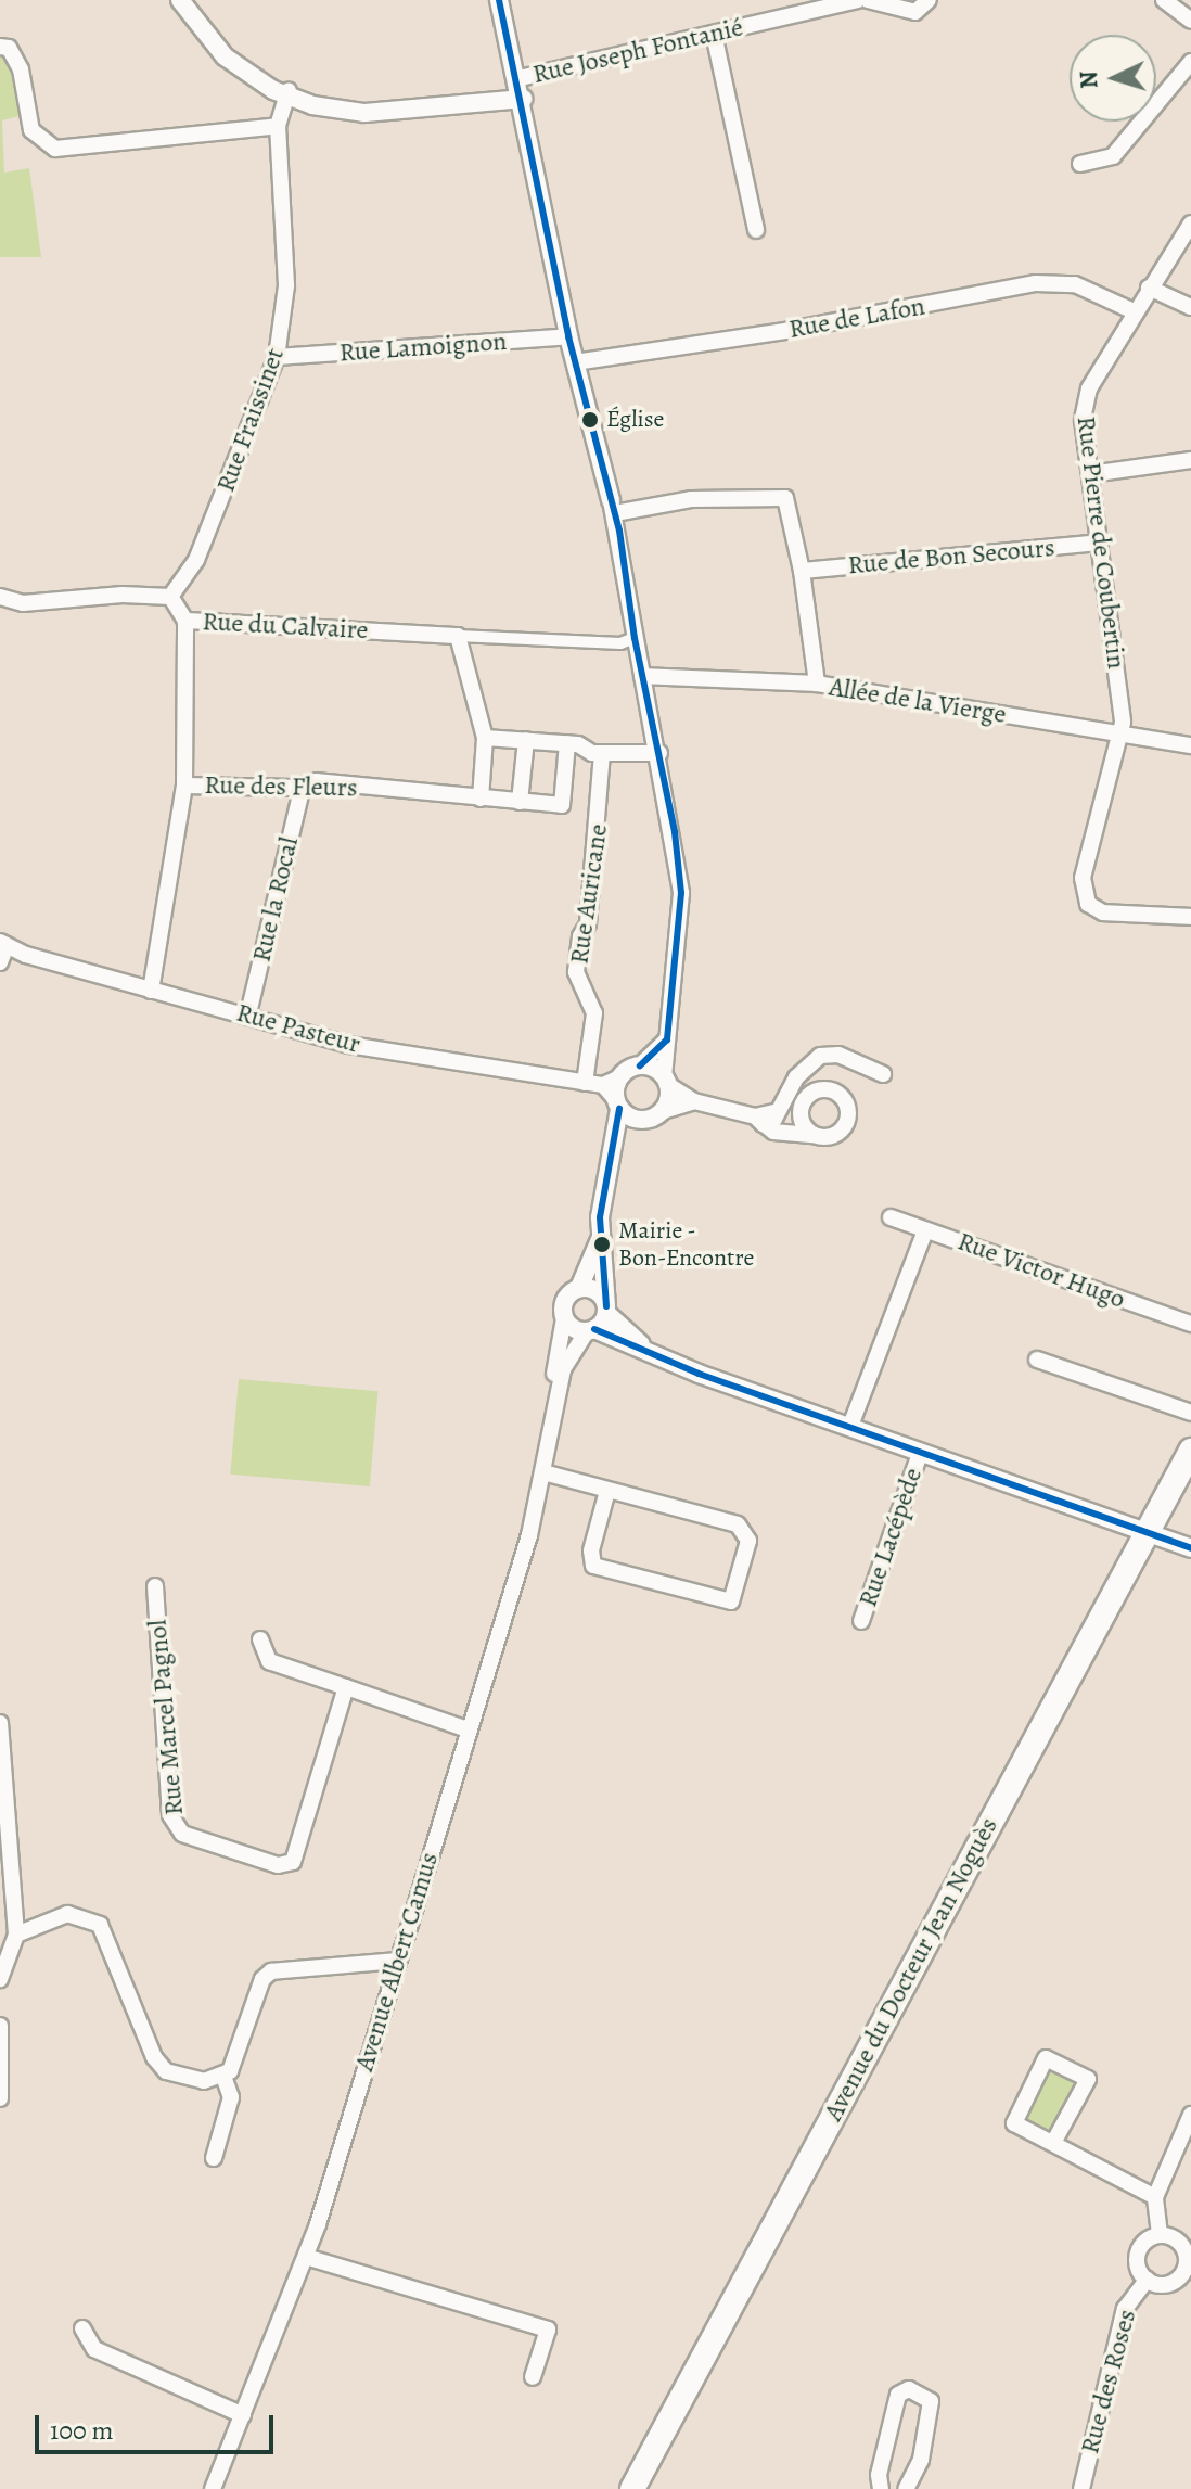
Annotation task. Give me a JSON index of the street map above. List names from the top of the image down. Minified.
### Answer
{"streets":{"main road":["Avenue du Docteur Jean Noguès"],"street":["Rue Joseph Fontanié","Rue de Lafon","Rue Lamoignon","Rue Fraissinet","Rue Pierre de Coubertin","Rue de Bon Secours","Rue du Calvaire","Allée de la Vierge","Rue des Fleurs","Rue Auricane","Rue la Rocal","Rue Pasteur","Rue Victor Hugo","Rue Lacépède","Rue Marcel Pagnol","Avenue Albert Camus","Rue des Roses"]},"crossings":[["Rue de Lafon","Rue Pierre de Coubertin"],["Rue Lamoignon","Rue Fraissinet"],["Rue Pierre de Coubertin","Rue de Bon Secours"],["Rue Pierre de Coubertin","Allée de la Vierge"],["Rue du Calvaire","Rue des Fleurs"],["Rue du Calvaire","Rue Pasteur"],["Rue des Fleurs","Rue la Rocal"],["Rue Auricane","Rue Pasteur"],["Rue la Rocal","Rue Pasteur"]],"places":["Église","Mairie - Bon-Encontre"],"scale_bar":"100 m","north":"left"}
